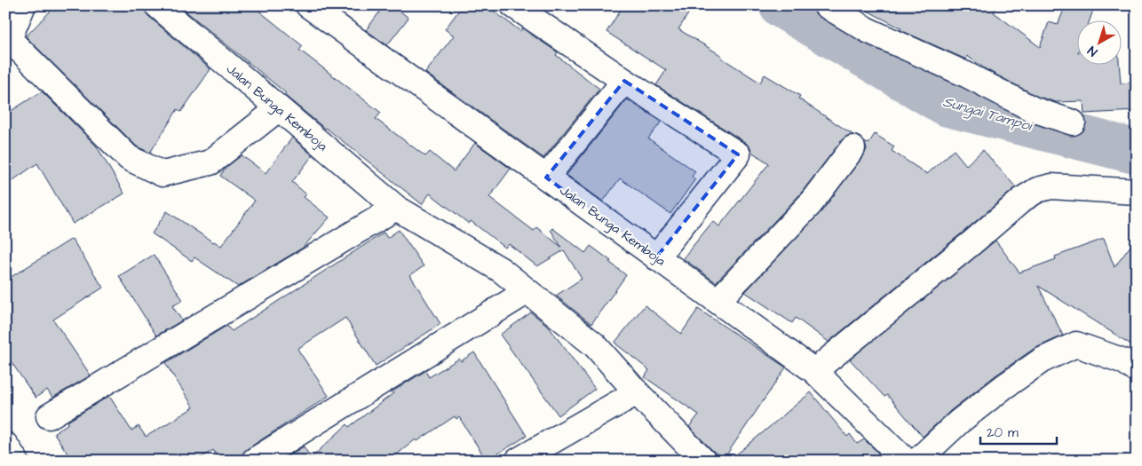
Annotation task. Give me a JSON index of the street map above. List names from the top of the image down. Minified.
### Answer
{"streets":{"street":["Jalan Bunga Kemboja"]},"water":["Sungai Tampoi"],"scale_bar":"20 m","north":"bottom left"}
